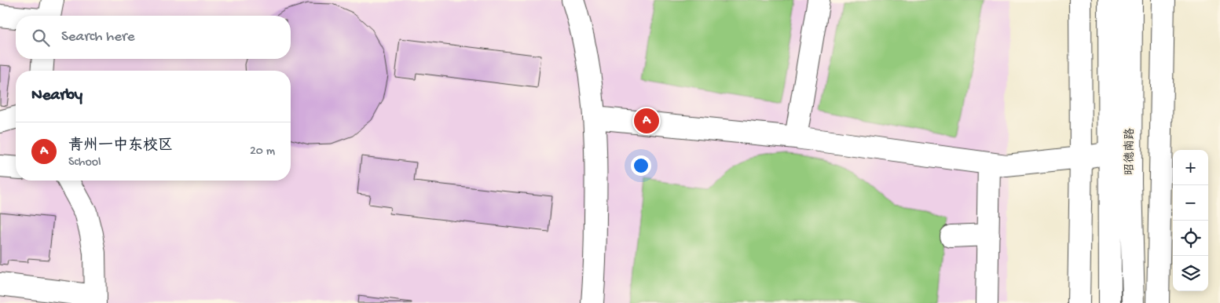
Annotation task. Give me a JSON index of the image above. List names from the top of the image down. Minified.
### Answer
{"streets":{"street":["昭德南路"]},"page":{"search":"Search here","heading":"Nearby","pins":"A","list":[{"mark":"A","name":"青州一中东校区","note":"School","value":"20 m"}],"map_buttons":["+","−"]}}
